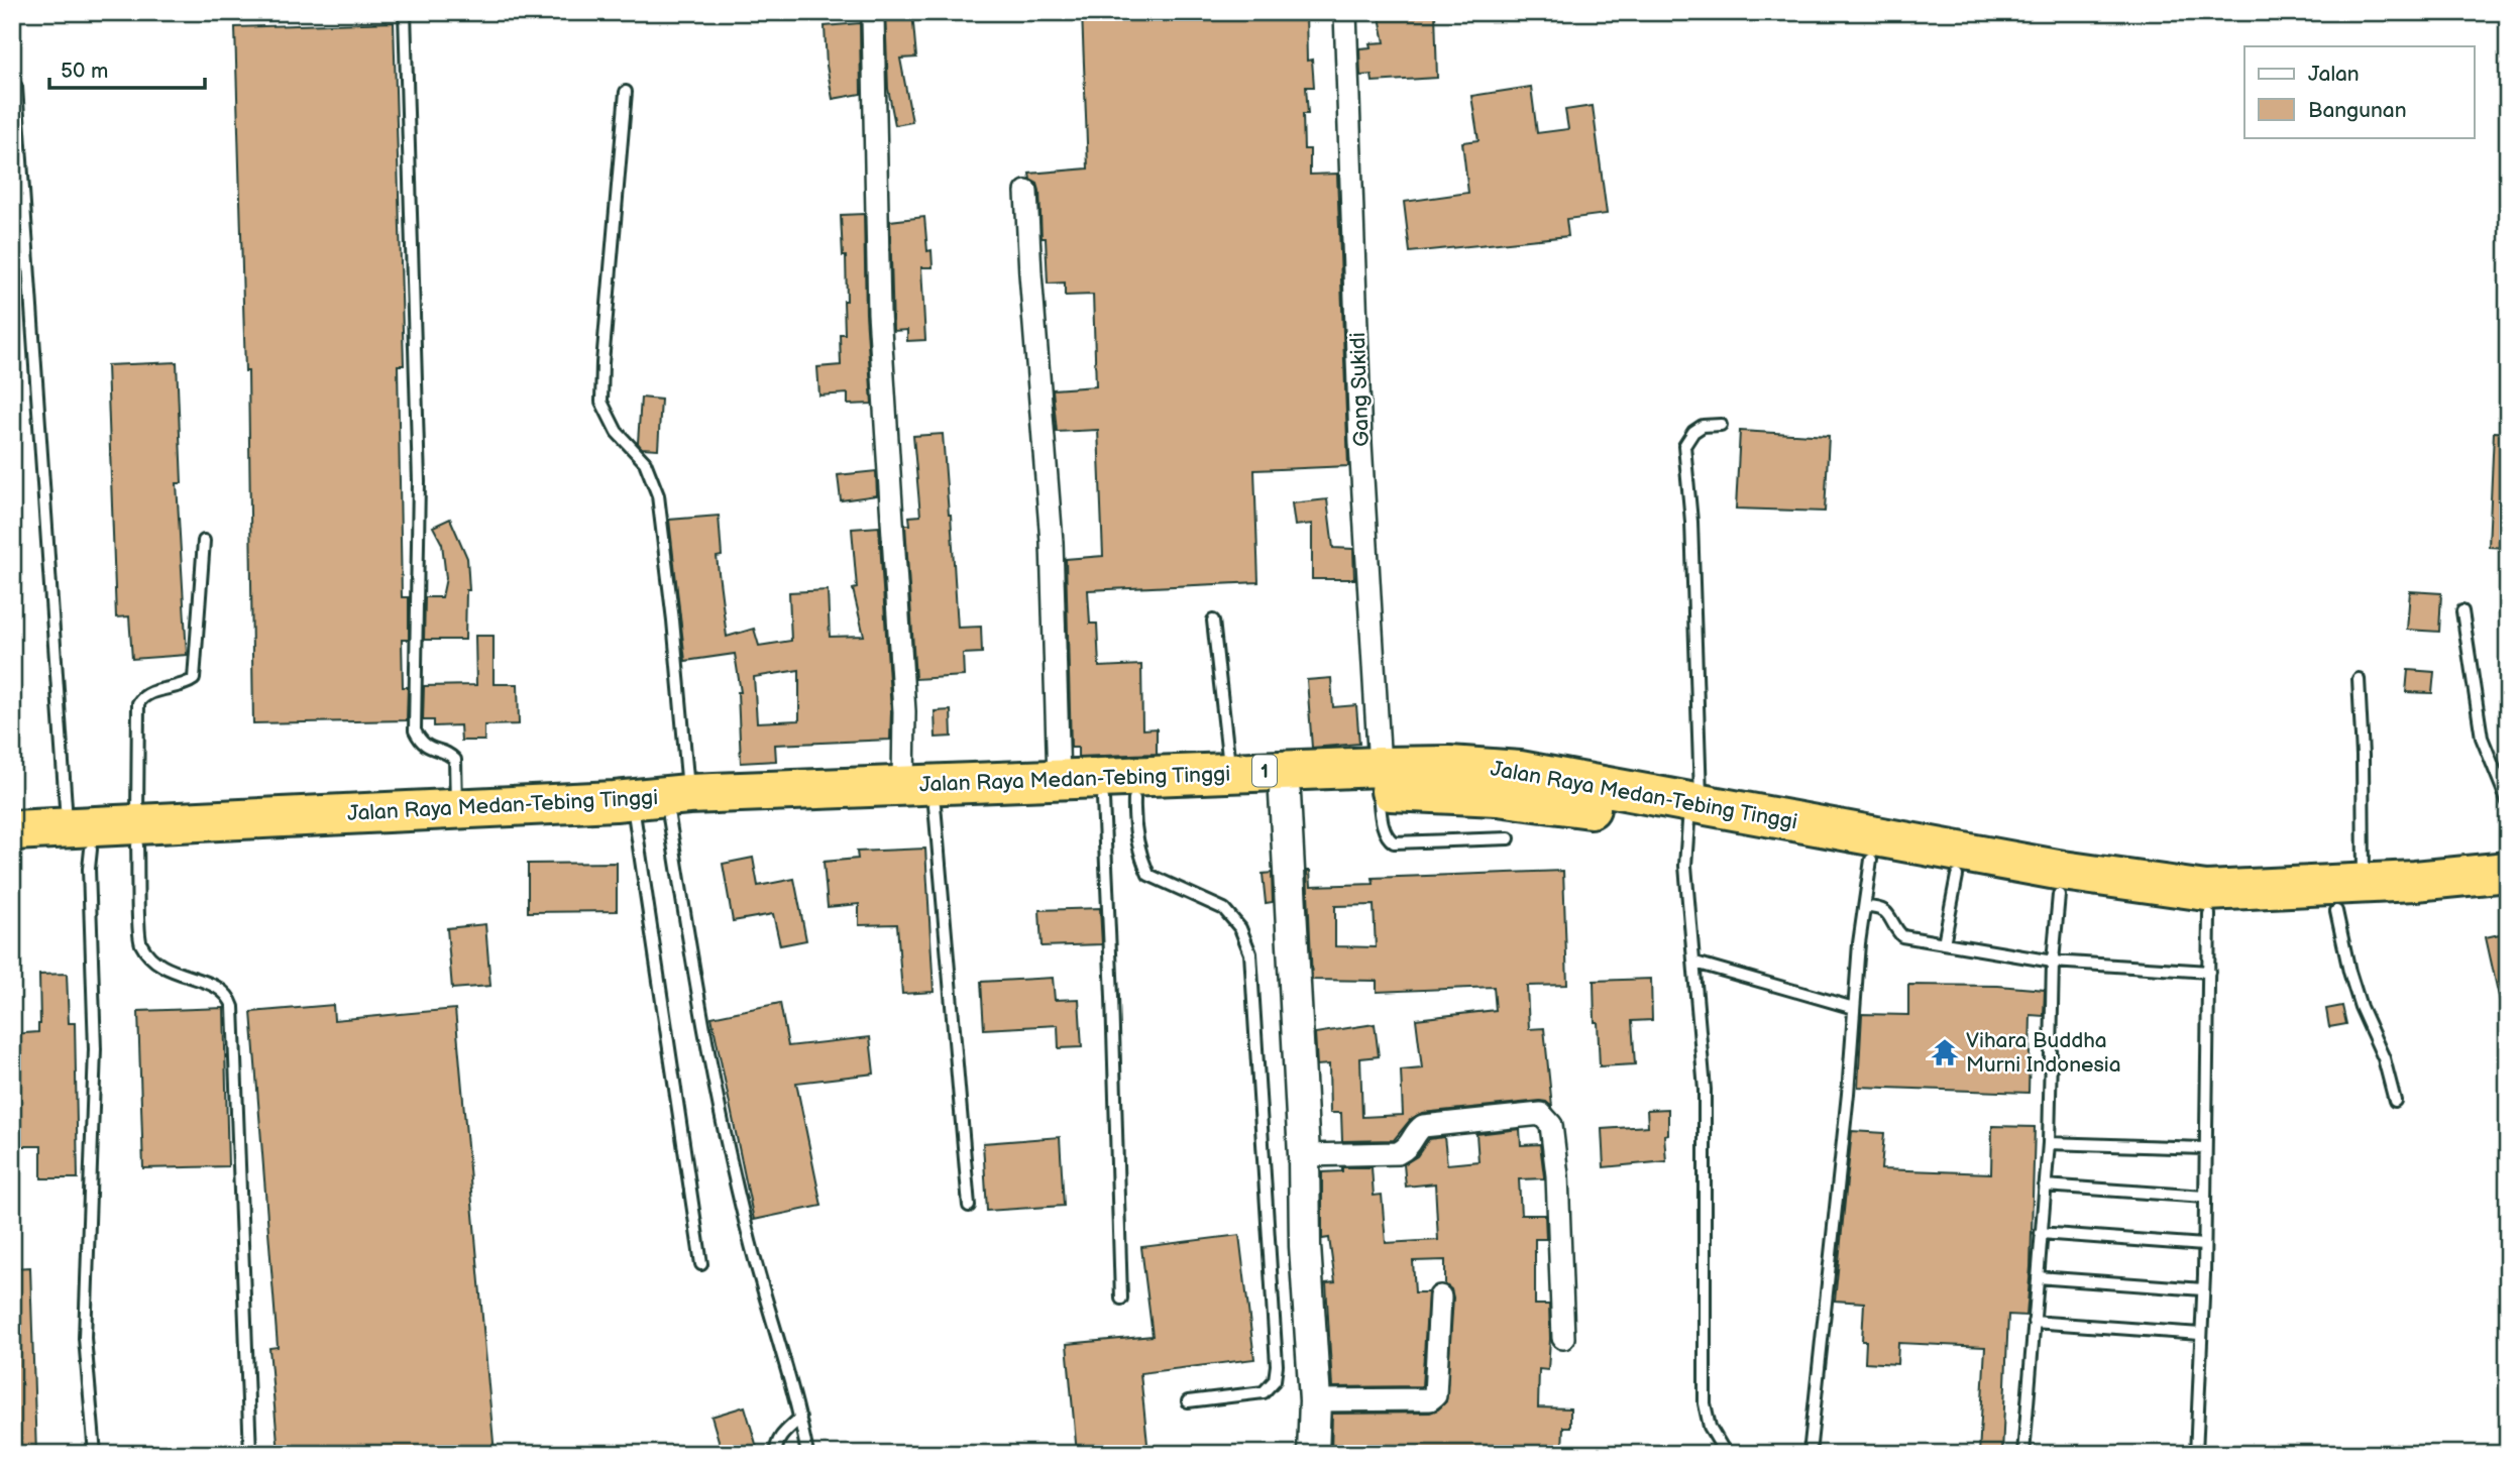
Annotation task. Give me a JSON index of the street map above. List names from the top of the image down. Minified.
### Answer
{"streets":{"highway":["1","Jalan Raya Medan-Tebing Tinggi"],"street":["Gang Sukidi"]},"crossings":[["Gang Sukidi","Jalan Raya Medan-Tebing Tinggi"]],"places":{"temple":["Vihara Buddha Murni Indonesia"]},"legend":["Jalan","Bangunan"],"scale_bar":"50 m"}
